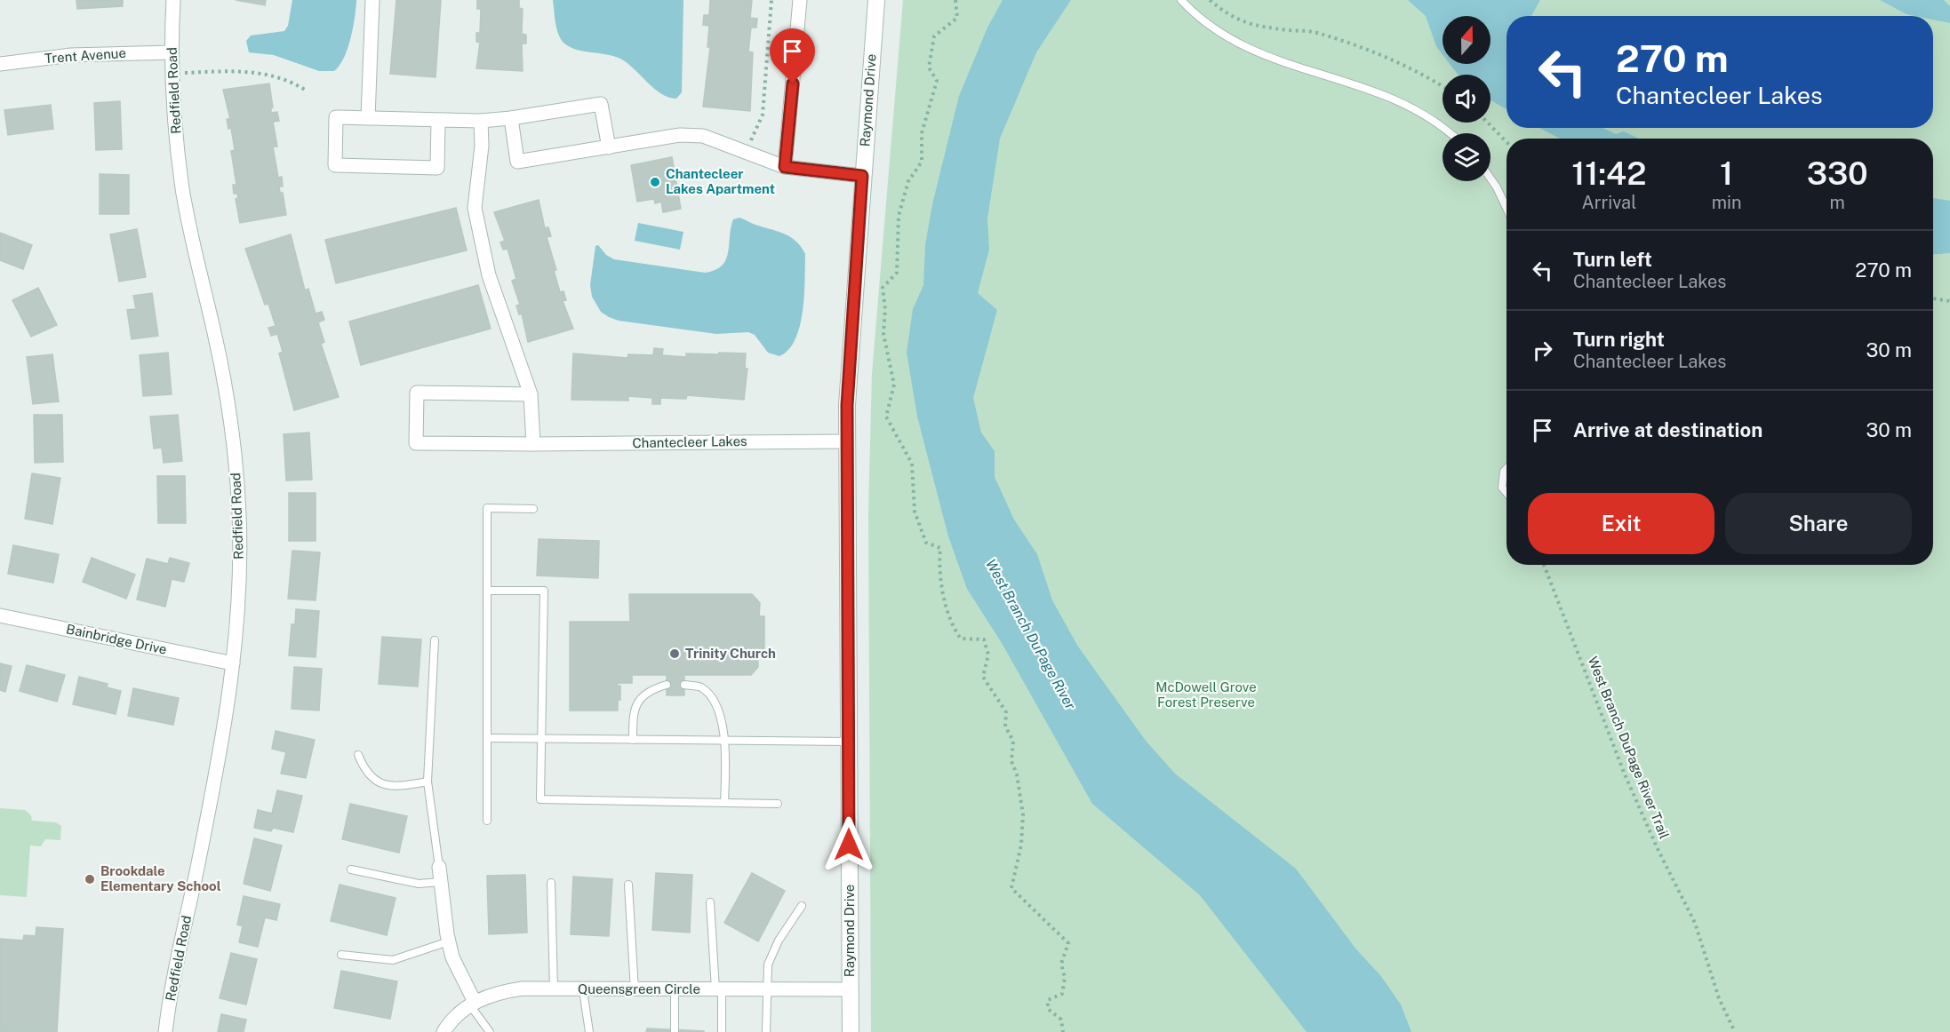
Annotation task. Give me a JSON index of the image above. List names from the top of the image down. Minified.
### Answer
{"streets":{"street":["Trent Avenue","Redfield Road","Raymond Drive","Chantecleer Lakes","Bainbridge Drive","Queensgreen Circle"],"path":["West Branch DuPage River Trail"]},"crossings":[["Trent Avenue","Redfield Road"],["Redfield Road","Bainbridge Drive"],["Raymond Drive","Chantecleer Lakes"],["Raymond Drive","Queensgreen Circle"]],"water":["West Branch DuPage River"],"parks":["McDowell Grove Forest Preserve"],"places":["Chantecleer Lakes Apartment","Trinity Church","Brookdale Elementary School"],"north":"top","page":{"turn":["270 m","Chantecleer Lakes"],"eta":["11:42","Arrival","1","min","330","m"],"list":[{"name":"Turn left","note":"Chantecleer Lakes","value":"270 m"},{"name":"Turn right","note":"Chantecleer Lakes","value":"30 m"},{"name":"Arrive at destination","value":"30 m"}],"buttons":["Exit","Share"]}}
